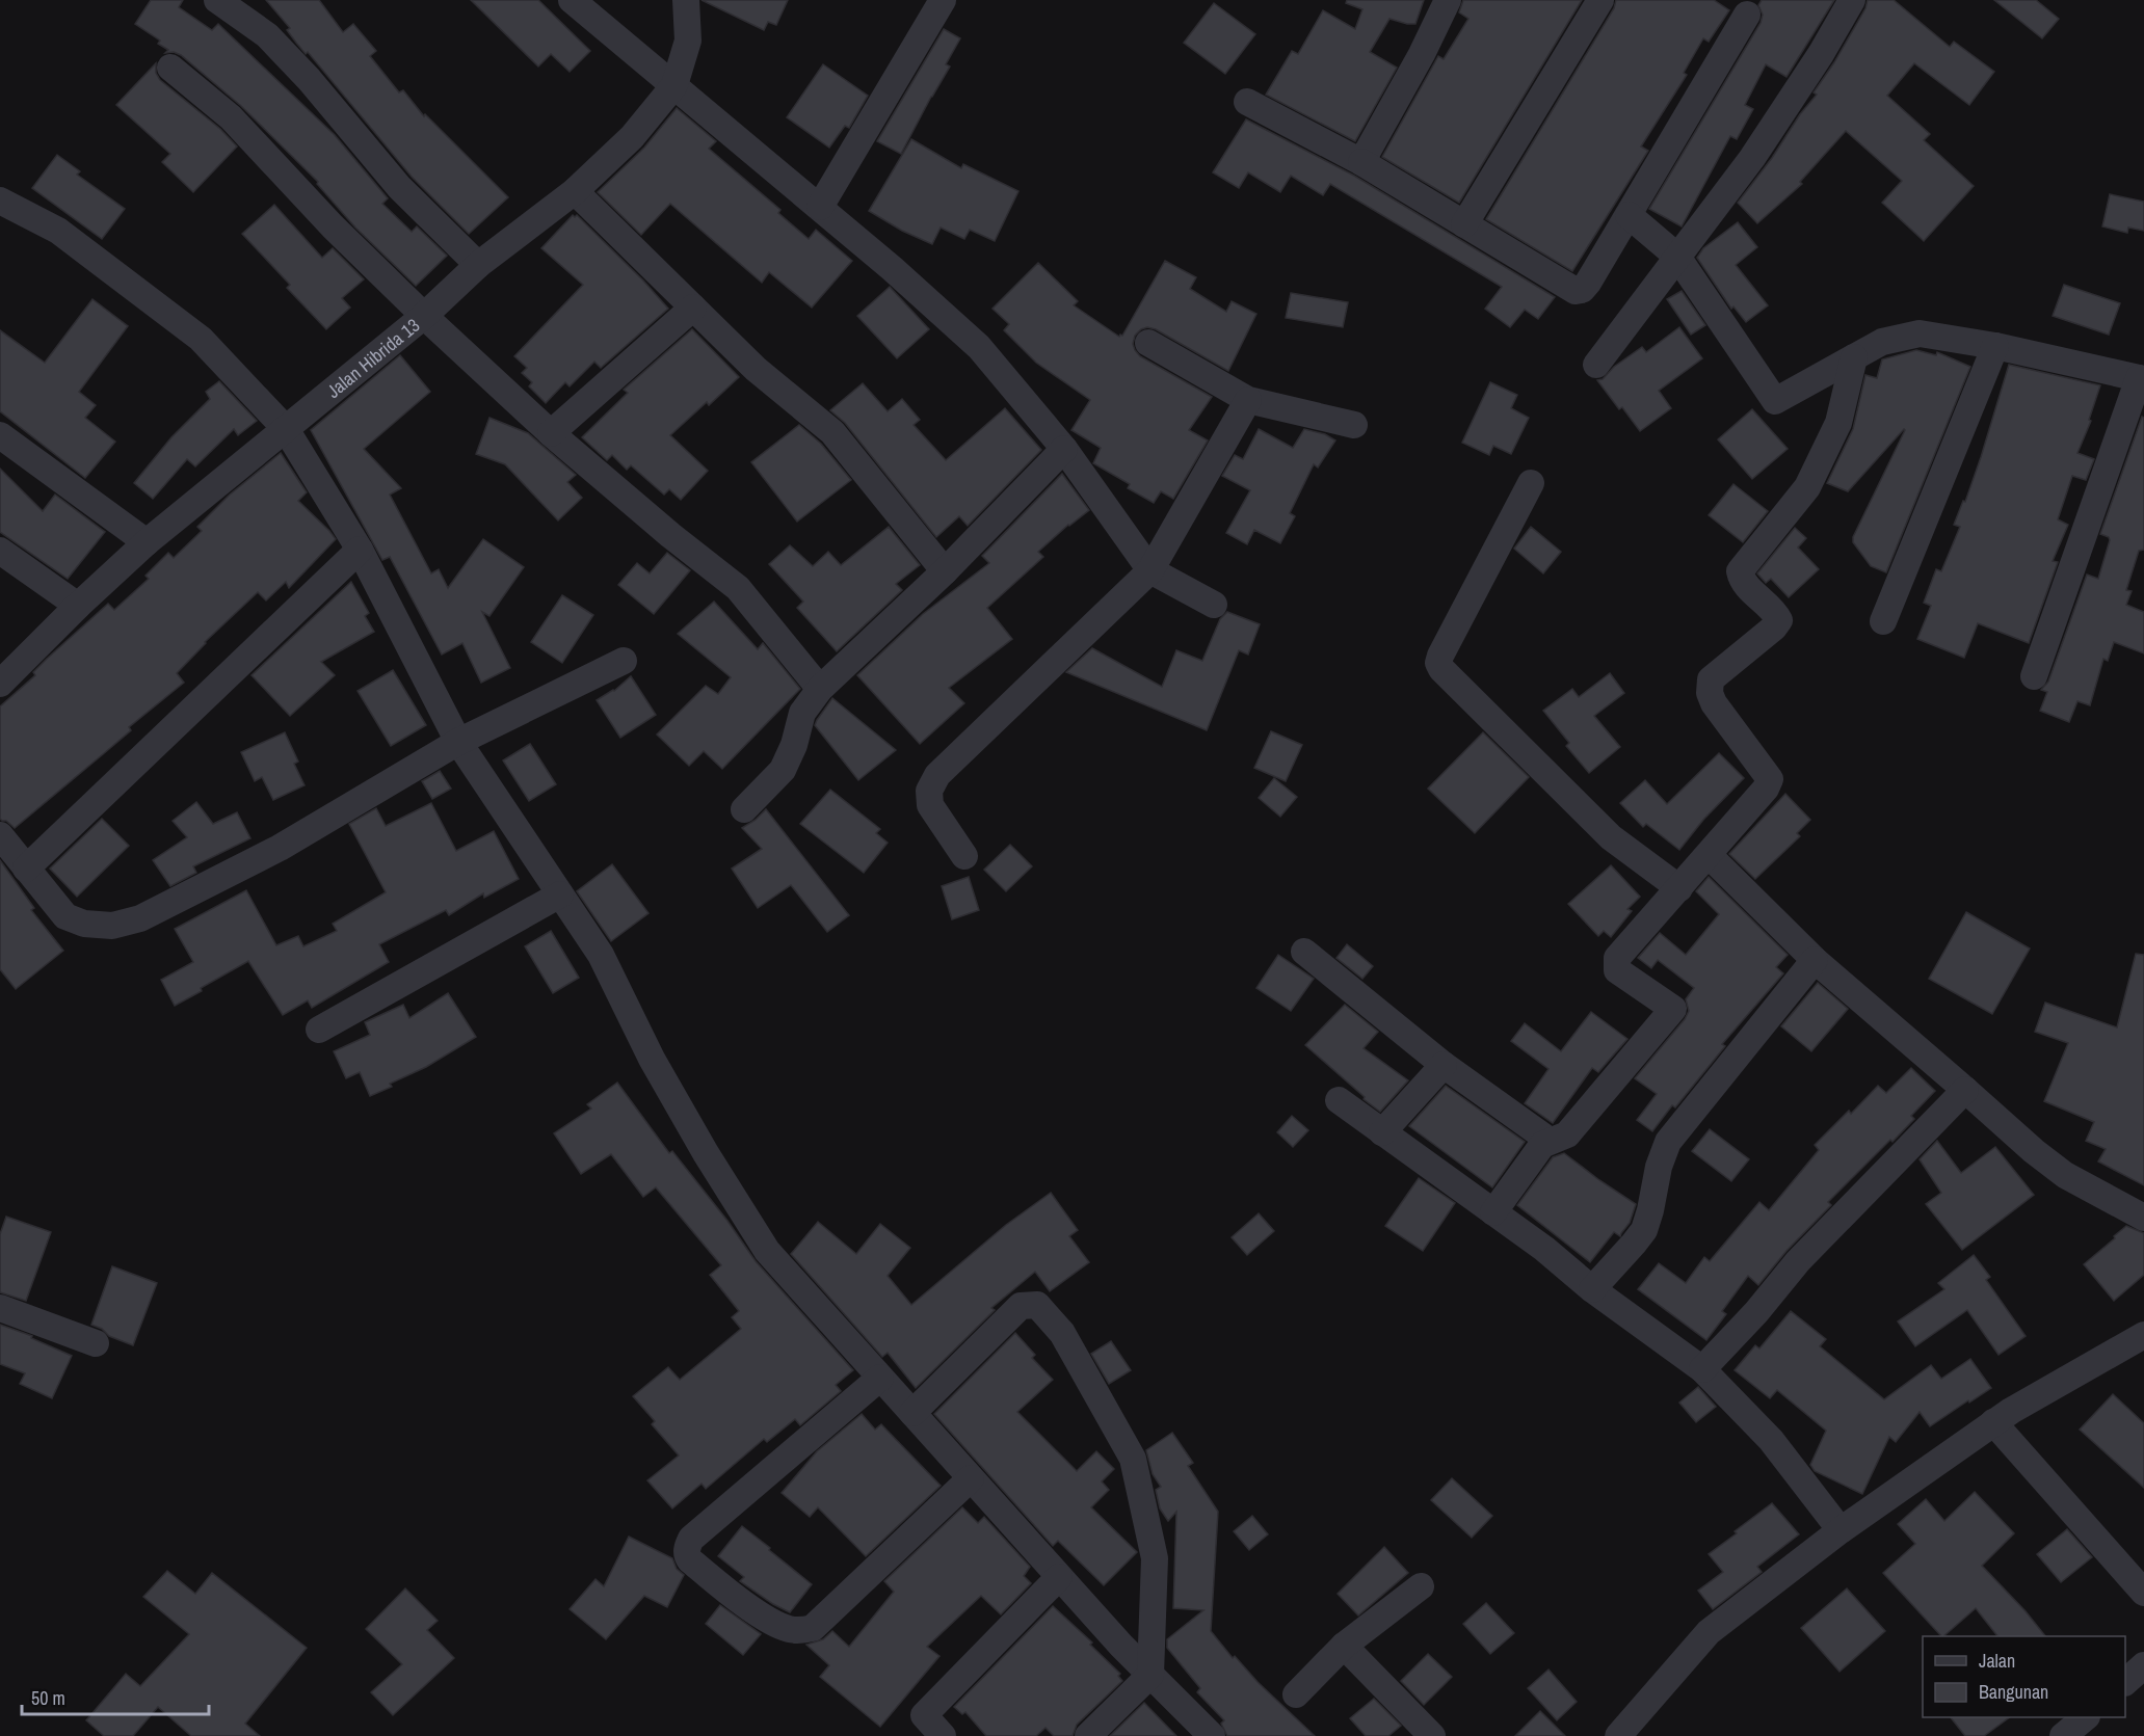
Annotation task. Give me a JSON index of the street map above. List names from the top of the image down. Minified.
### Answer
{"streets":{"street":["Jalan Hibrida 13"]},"legend":["Jalan","Bangunan"],"scale_bar":"50 m"}
